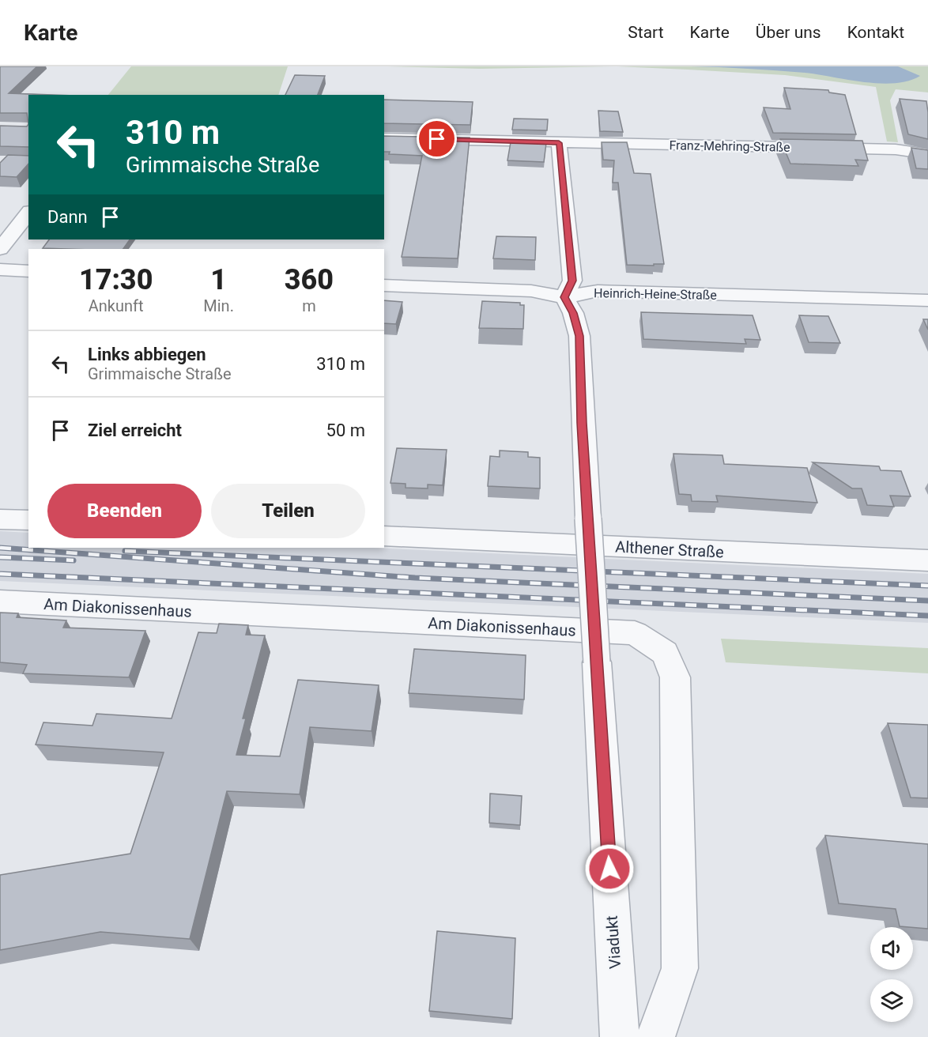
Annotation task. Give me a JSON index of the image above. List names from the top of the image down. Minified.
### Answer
{"streets":{"street":["Franz-Mehring-Straße","Heinrich-Heine-Straße","Althener Straße","Am Diakonissenhaus","Viadukt"]},"crossings":[["Heinrich-Heine-Straße","Viadukt"]],"page":{"header":"Karte","nav":["Start","Karte","Über uns","Kontakt"],"turn":["310 m","Grimmaische Straße"],"then":"Dann","eta":["17:30","Ankunft","1","Min.","360","m"],"list":[{"name":"Links abbiegen","note":"Grimmaische Straße","value":"310 m"},{"name":"Ziel erreicht","value":"50 m"}],"buttons":["Beenden","Teilen"]}}
